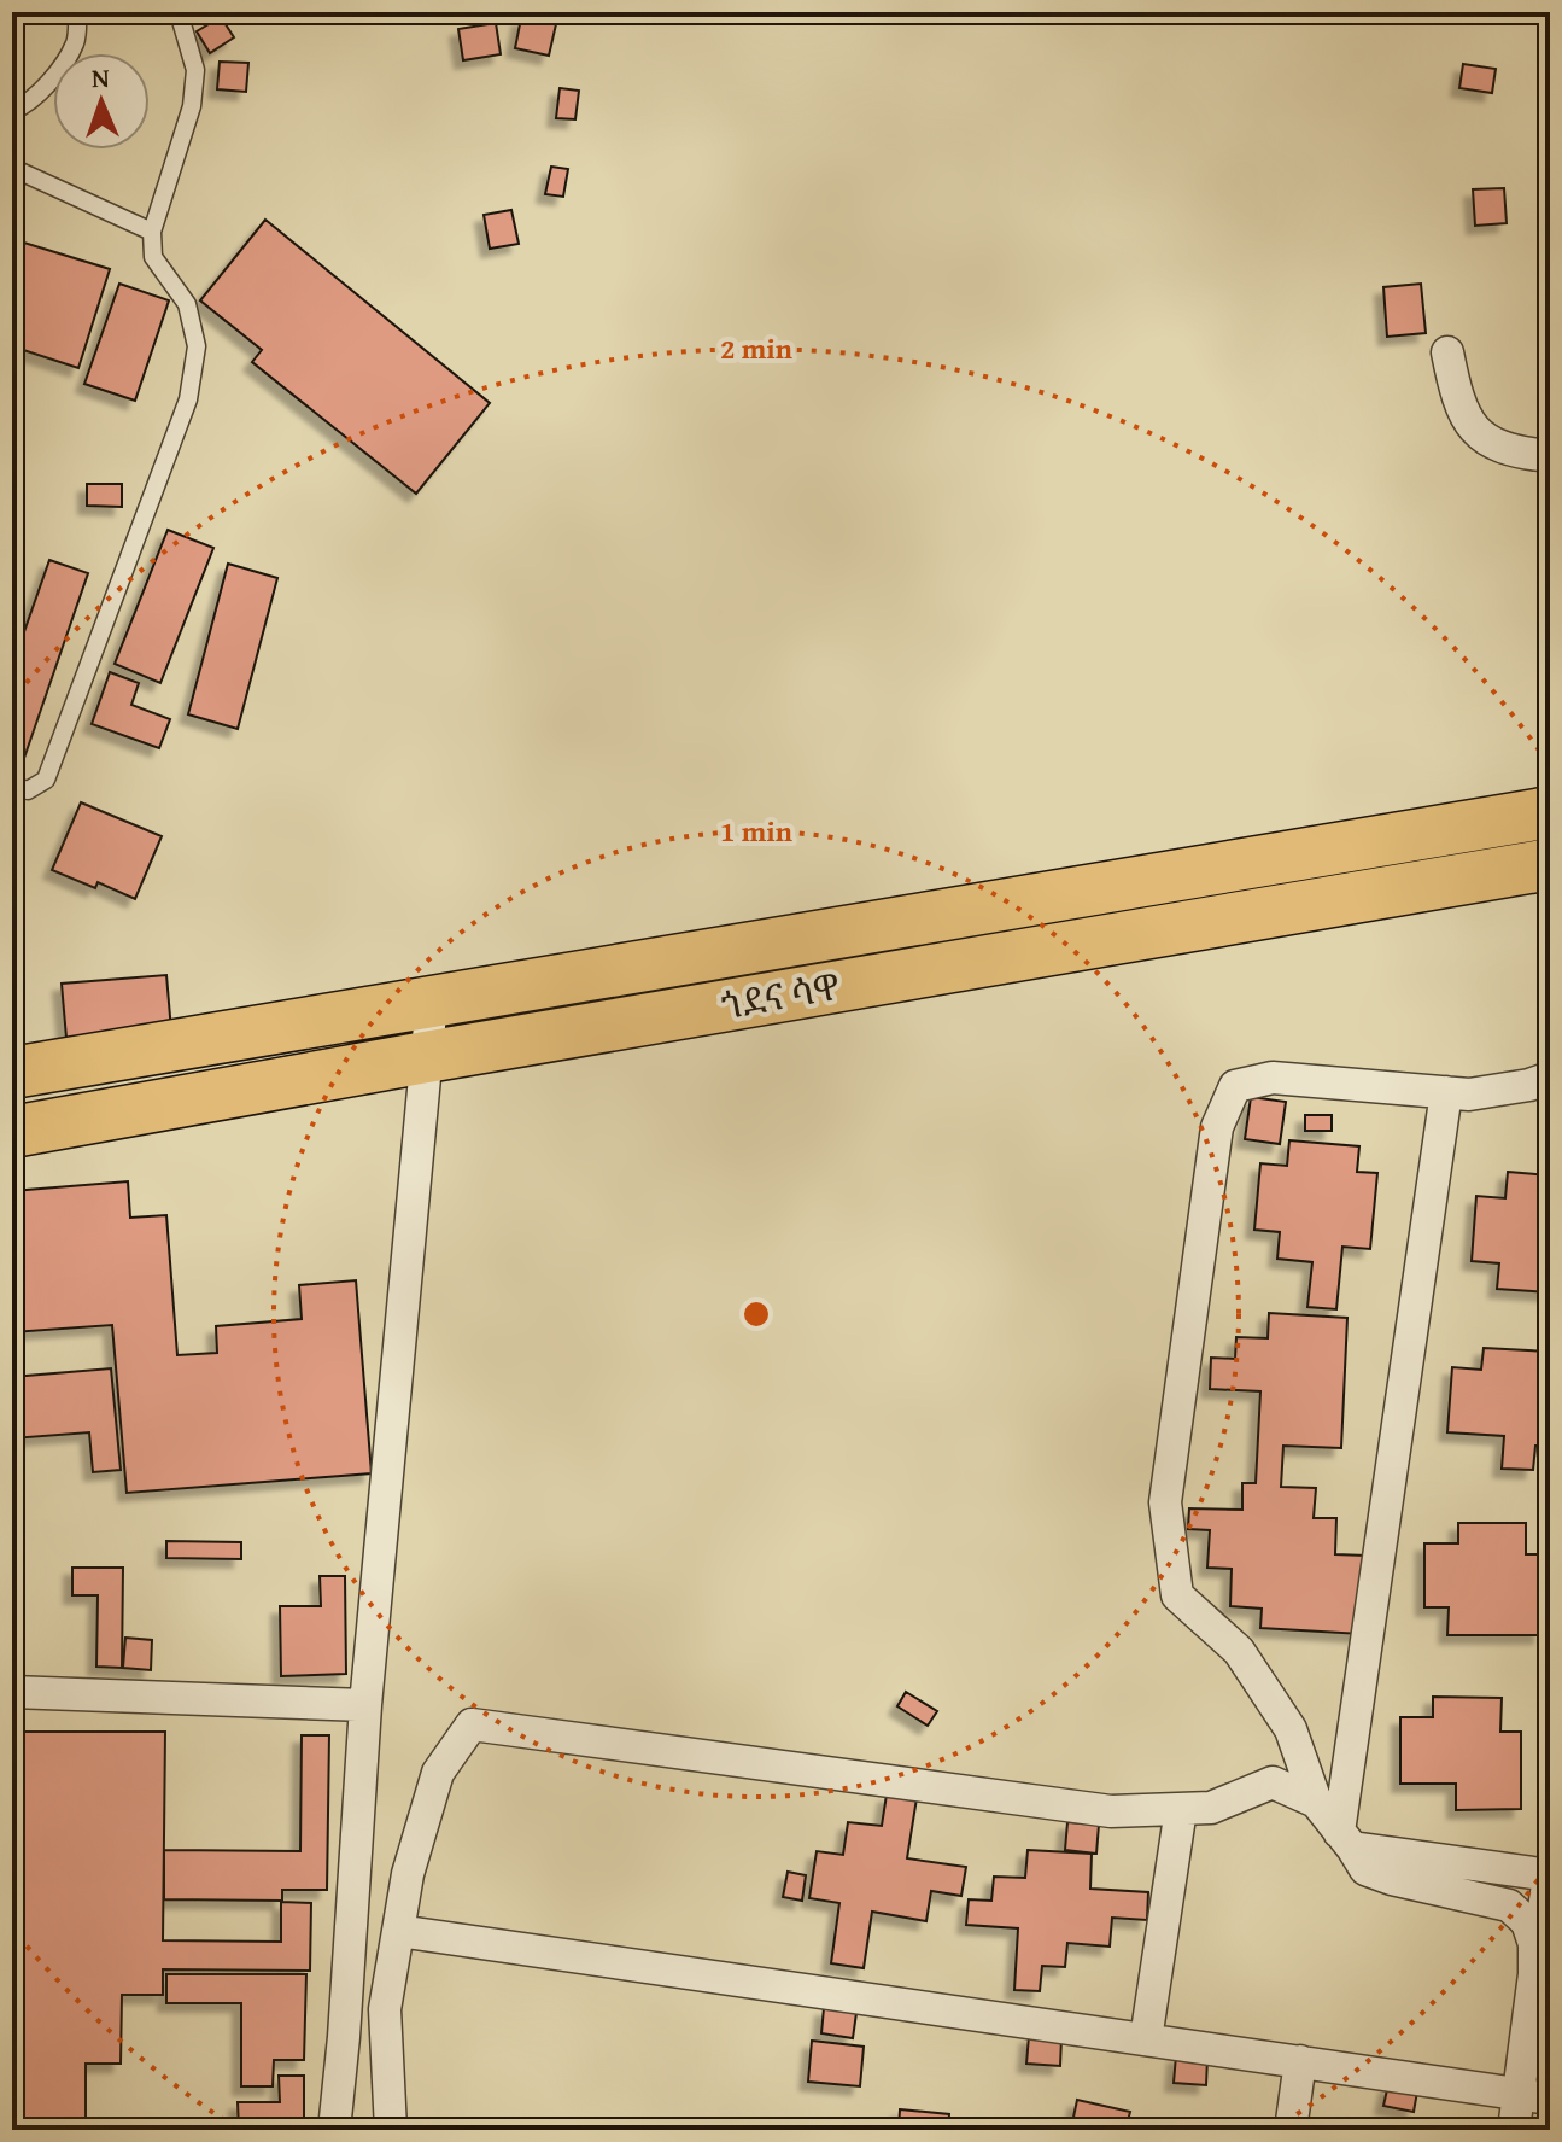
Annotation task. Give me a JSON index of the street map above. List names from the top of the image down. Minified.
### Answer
{"streets":{"main road":["ጎደና ሳዋ"]},"north":"top","rings":["2 min","1 min"]}
